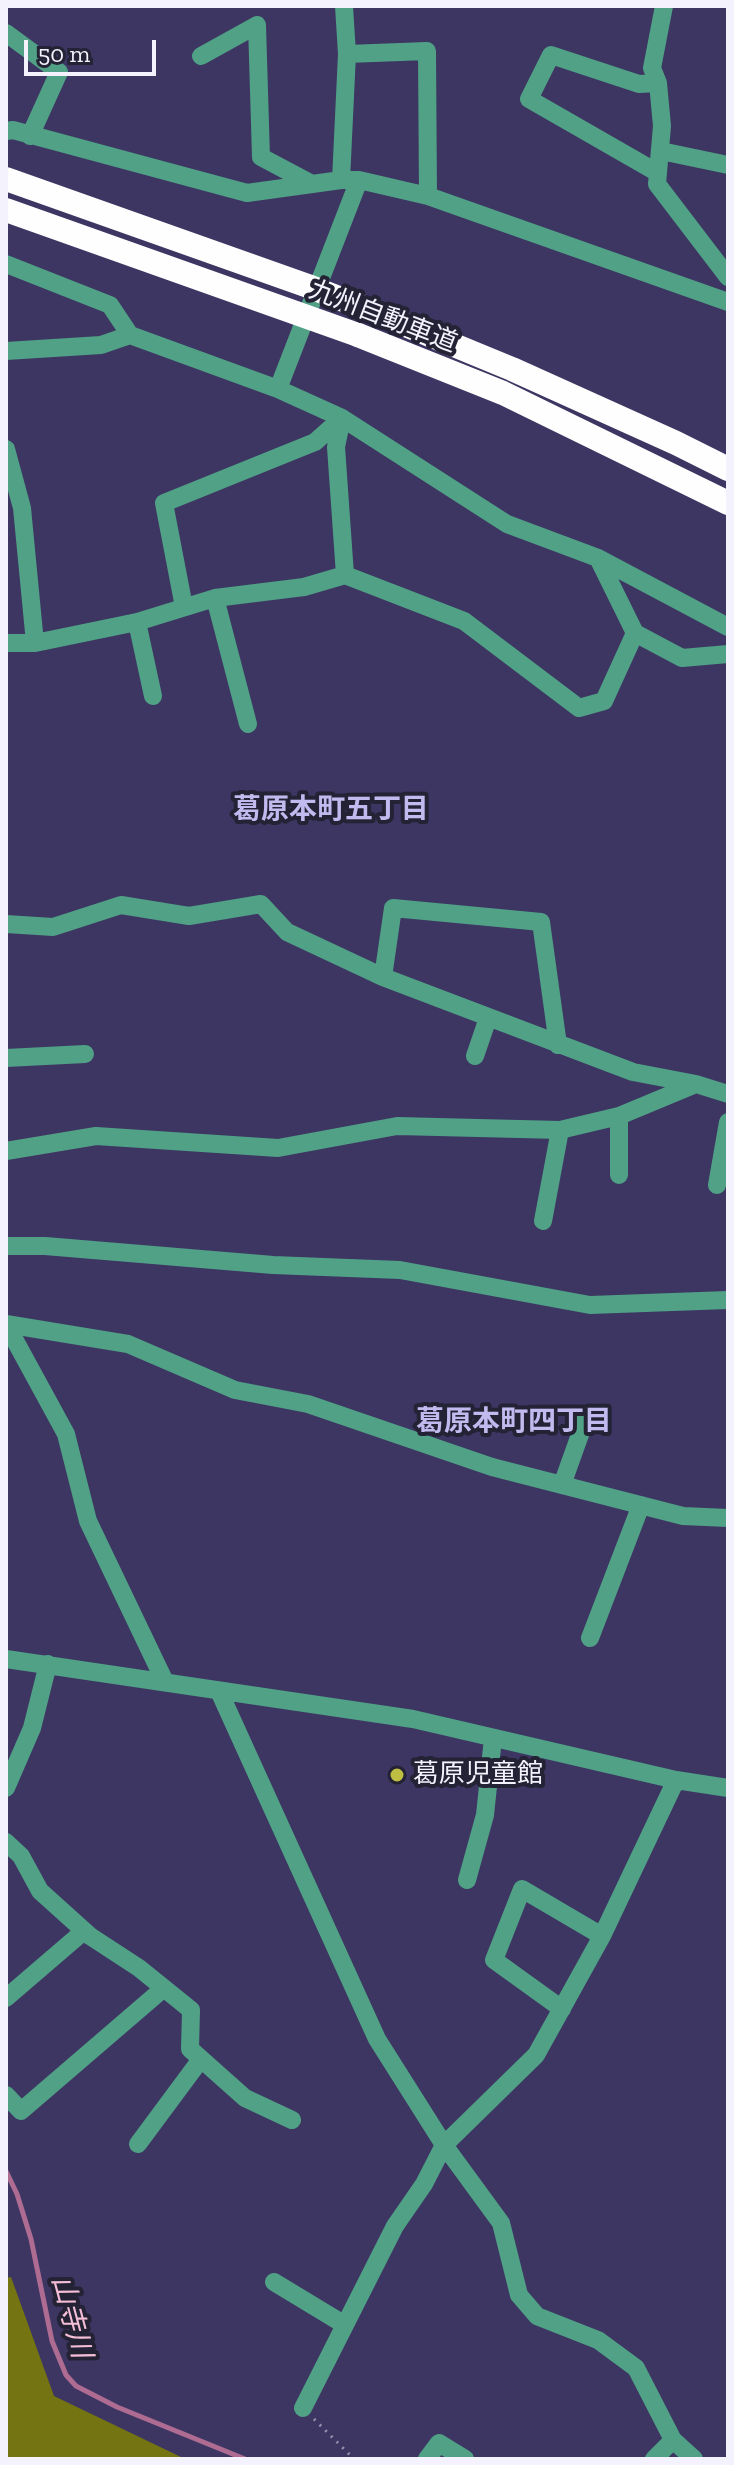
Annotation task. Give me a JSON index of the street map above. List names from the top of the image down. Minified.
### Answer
{"streets":{"highway":["九州自動車道"]},"districts":["葛原本町五丁目","葛原本町四丁目"],"water":["山寺川"],"places":["葛原児童館"],"scale_bar":"50 m"}
